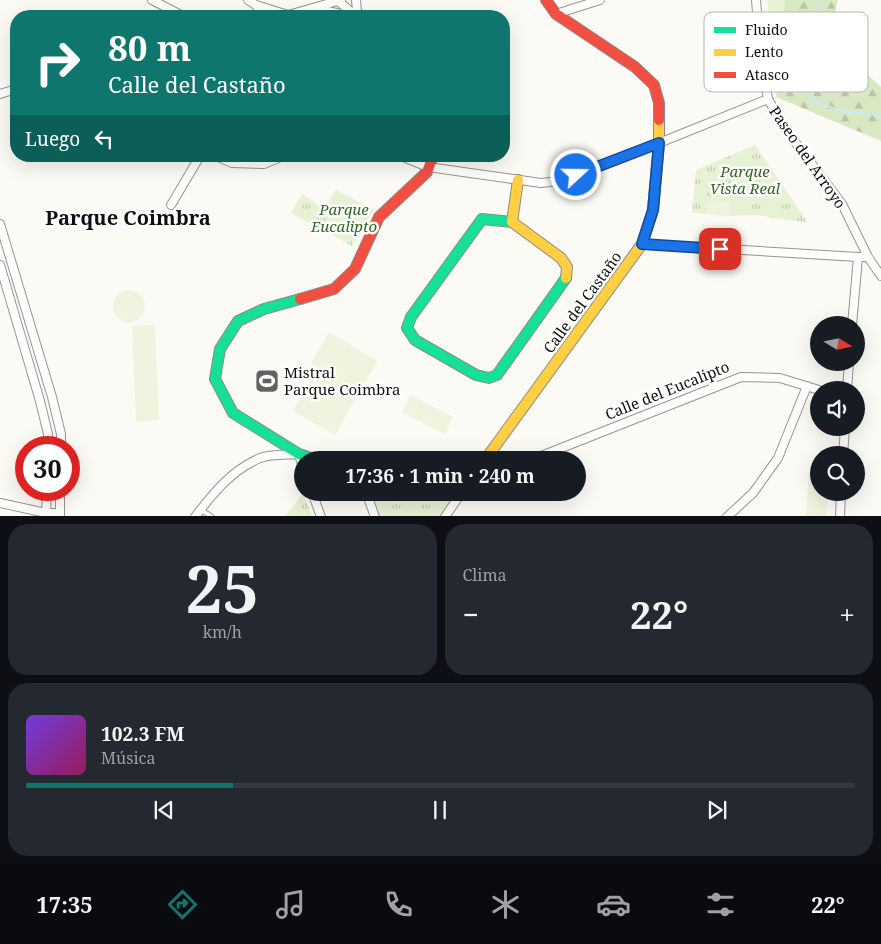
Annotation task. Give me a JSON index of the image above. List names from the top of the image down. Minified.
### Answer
{"streets":{"street":["Paseo del Arroyo","Calle del Castaño","Calle del Eucalipto"]},"districts":["Parque Coimbra"],"parks":["Parque Vista Real","Parque Eucalipto"],"places":{"sports":["Mistral Parque Coimbra"]},"legend":["Fluido","Lento","Atasco"],"north":"right","page":{"turn":["80 m","Calle del Castaño"],"then":"Luego","limit":"30","trip":"17:36 · 1 min · 240 m","tile":[["25","km/h"],"Clima"],"heat":["−","22°","+"],"song":["102.3 FM","Música"],"tabs":["17:35","22°"]}}
